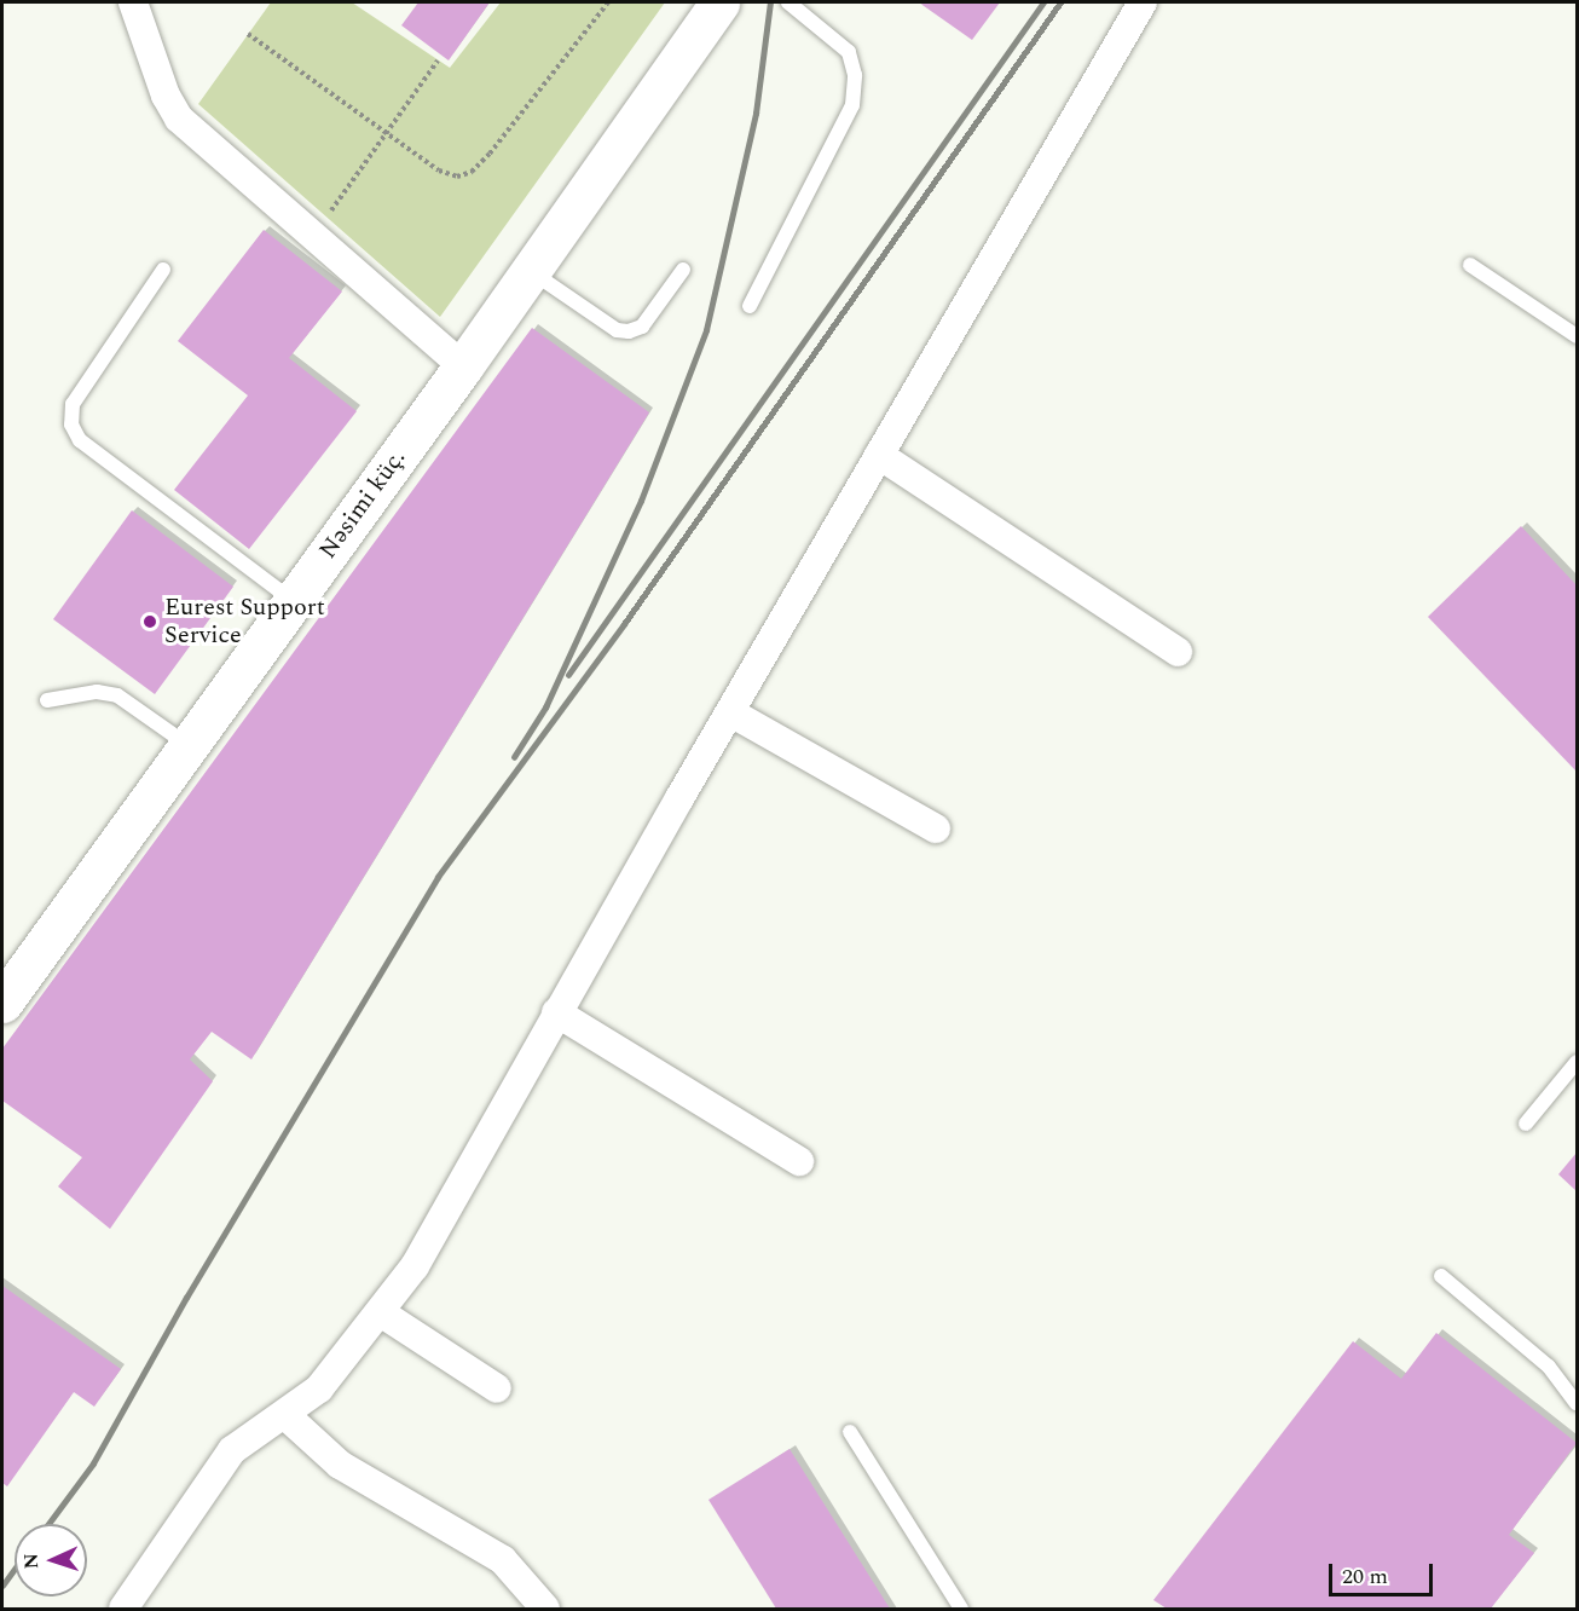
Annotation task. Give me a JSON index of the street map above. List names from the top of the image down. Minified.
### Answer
{"streets":{"street":["Nəsimi küç."]},"places":["Eurest Support Service"],"scale_bar":"20 m","north":"left"}
